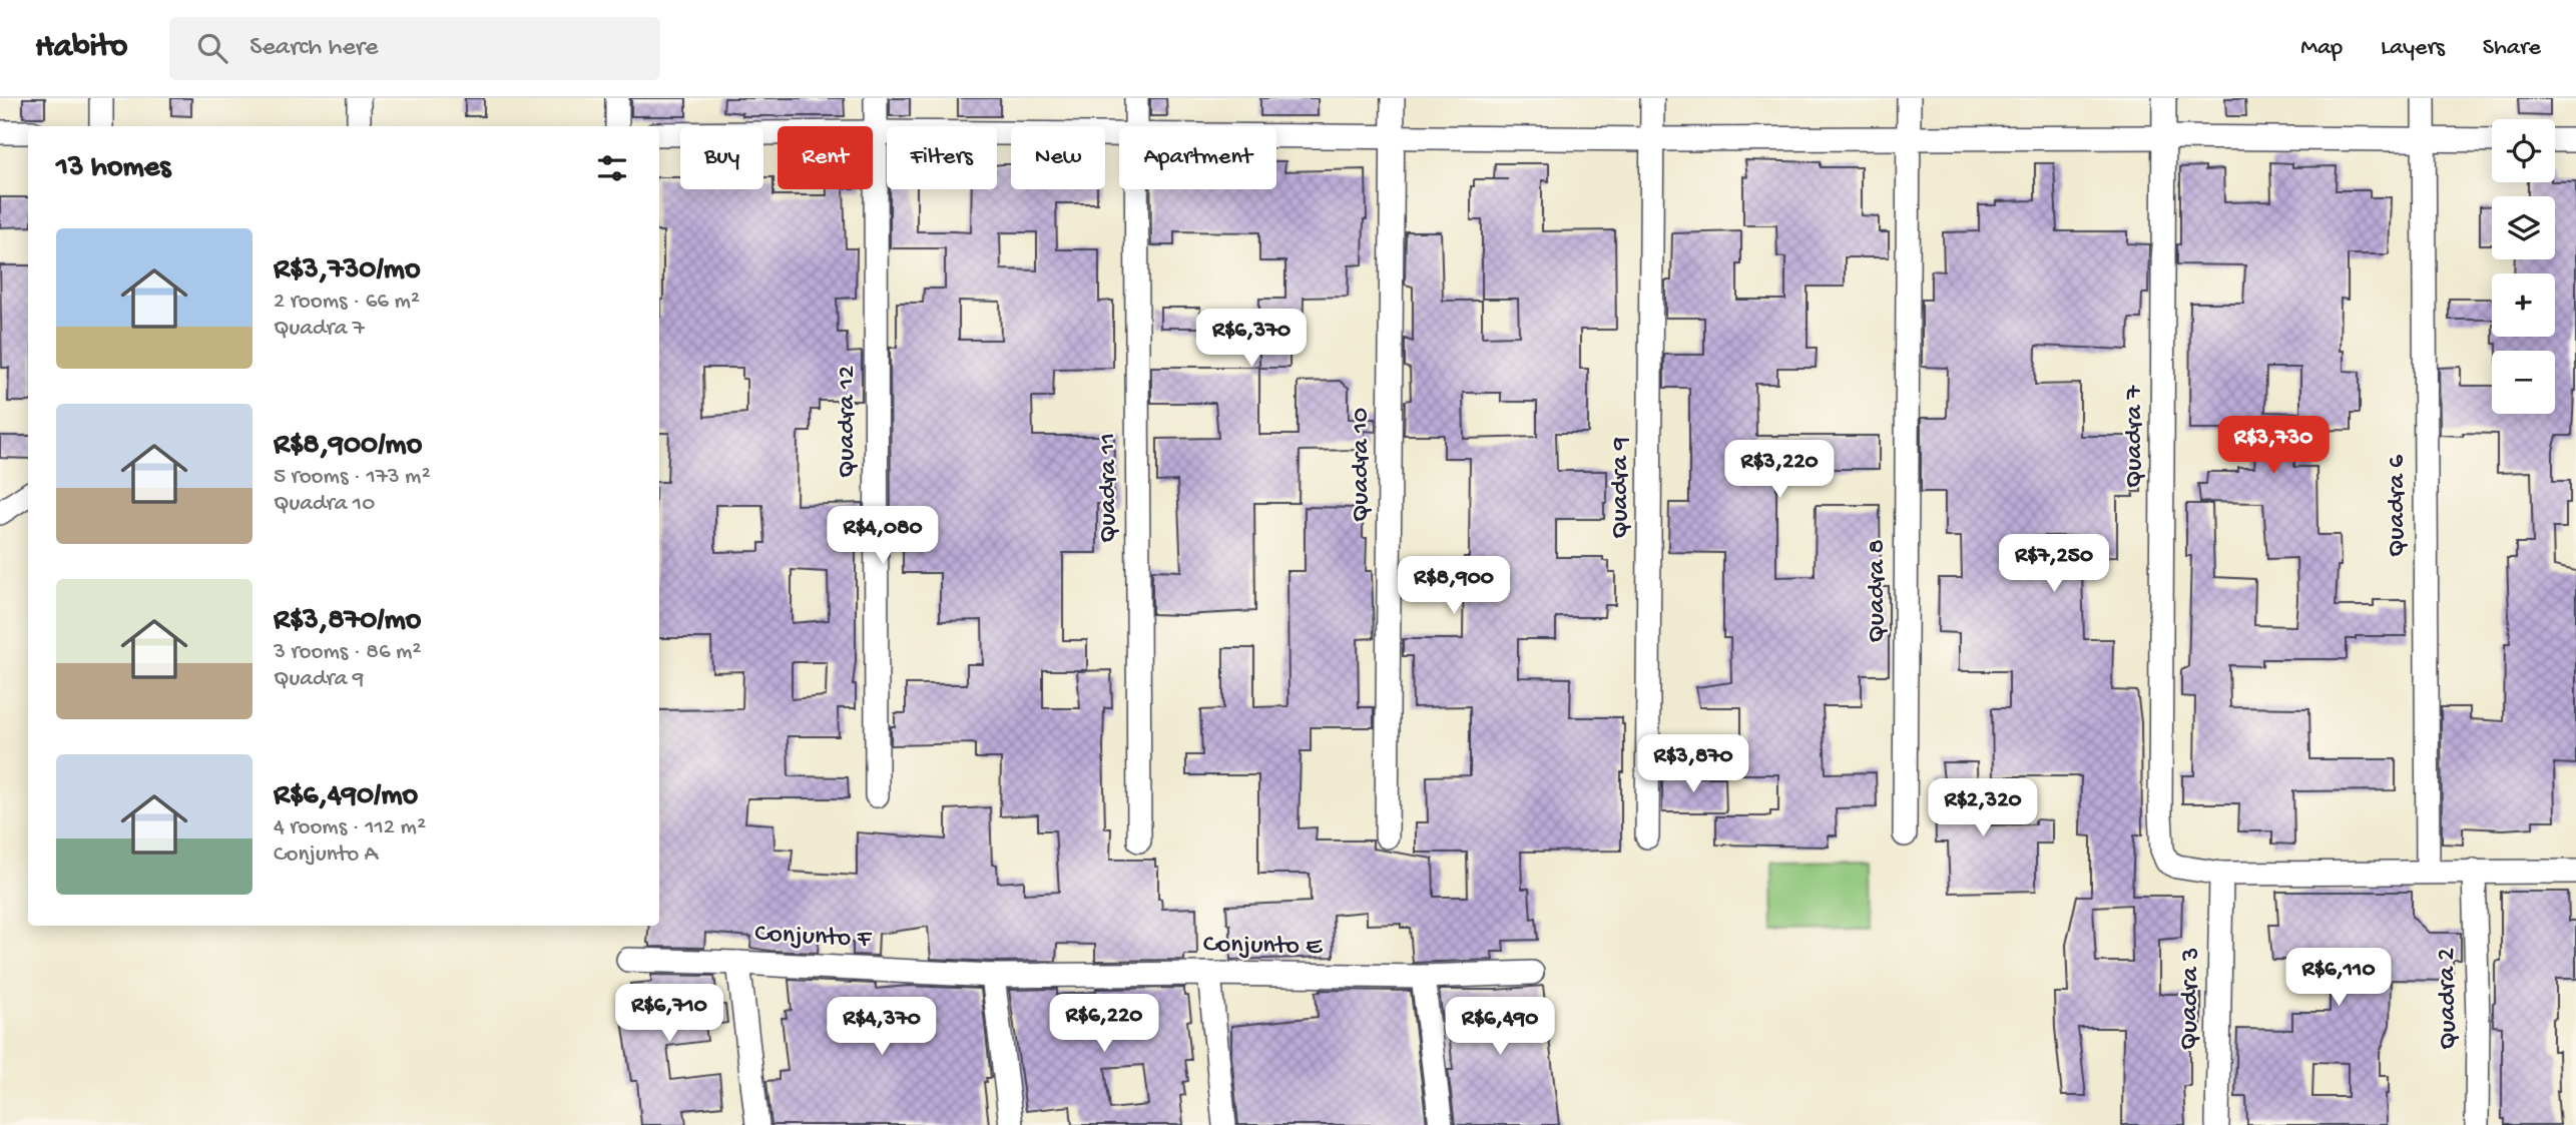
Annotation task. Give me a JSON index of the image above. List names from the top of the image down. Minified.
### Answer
{"streets":{"street":["Quadra 12","Quadra 7","Quadra 10","Quadra 11","Quadra 9","Quadra 6","Quadra 8","Conjunto F","Conjunto E","Quadra 3","Quadra 2"]},"crossings":[["Quadra 7","Quadra 3"],["Conjunto F","Conjunto E"]],"page":{"header":"Habito","search":"Search here","nav":["Map","Layers","Share"],"map_buttons":["+","−"],"chip":["Buy","Rent","Filters","New","Apartment"],"heading":"13 homes","list":[{"name":"R$3,730/mo","note":"2 rooms · 66 m² · Quadra 7"},{"name":"R$8,900/mo","note":"5 rooms · 173 m² · Quadra 10"},{"name":"R$3,870/mo","note":"3 rooms · 86 m² · Quadra 9"},{"name":"R$6,490/mo","note":"4 rooms · 112 m² · Conjunto A"}],"price":["R$6,370","R$3,730","R$3,220","R$4,080","R$7,250","R$8,900","R$3,870","R$2,320","R$6,110","R$6,710","R$6,220","R$4,370","R$6,490"]}}
